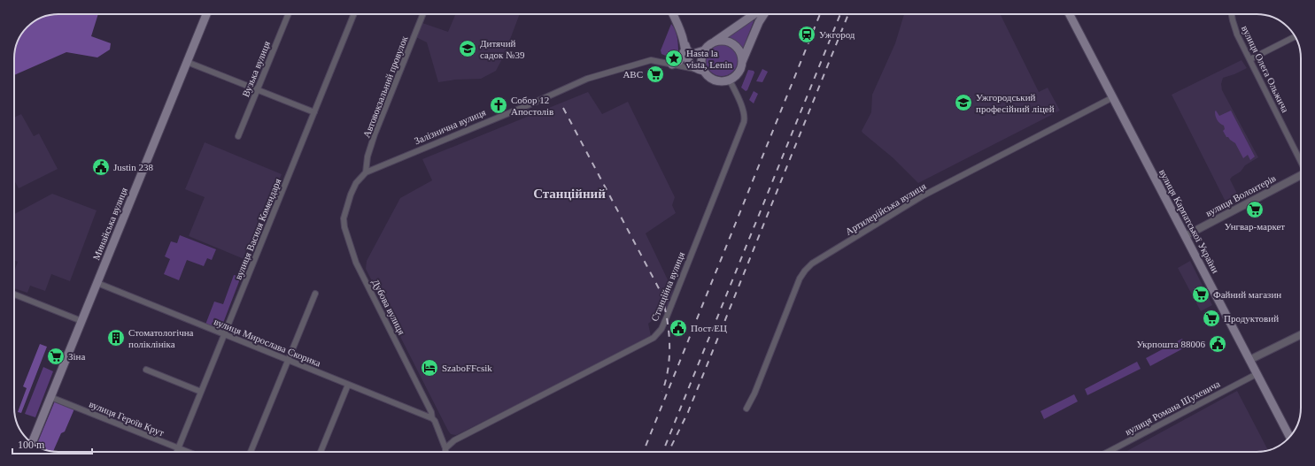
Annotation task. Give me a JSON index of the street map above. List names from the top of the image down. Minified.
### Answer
{"streets":{"main road":["вулиця Карпатської України","Минайська вулиця"],"street":["Вузька вулиця","вулиця Олега Ольжича","Автовокзальний провулок","Залізнична вулиця","вулиця Волонтерів","Артилерійська вулиця","вулиця Василя Комендаря","Станційна вулиця","Дубова вулиця","вулиця Мирослава Скорика","вулиця Романа Шухевича","вулиця Героїв Крут"]},"crossings":[["Автовокзальний провулок","Залізнична вулиця"],["Автовокзальний провулок","Дубова вулиця"],["Залізнична вулиця","Станційна вулиця"],["Залізнична вулиця","Дубова вулиця"],["вулиця Волонтерів","вулиця Карпатської України"],["Артилерійська вулиця","вулиця Карпатської України"],["вулиця Карпатської України","вулиця Романа Шухевича"],["Минайська вулиця","вулиця Мирослава Скорика"],["Минайська вулиця","вулиця Героїв Крут"],["вулиця Василя Комендаря","вулиця Мирослава Скорика"],["вулиця Василя Комендаря","вулиця Героїв Крут"],["Станційна вулиця","Дубова вулиця"],["Дубова вулиця","вулиця Мирослава Скорика"]],"districts":["Станційний"],"places":{"station":["Ужгород"],"school or university":["Дитячий садок №39","Ужгородський професійний ліцей"],"place":["Hasta la vista, Lenin"],"supermarket":["ABC","Унгвар-маркет","Файний магазин","Продуктовий","Зіна"],"church":["Собор 12 Апостолів"],"public building":["Justin 238","Пост ЕЦ","Укрпошта 88006"],"building":["Стоматологічна поліклініка"],"hotel":["SzaboFFcsik"]},"scale_bar":"100 m"}
